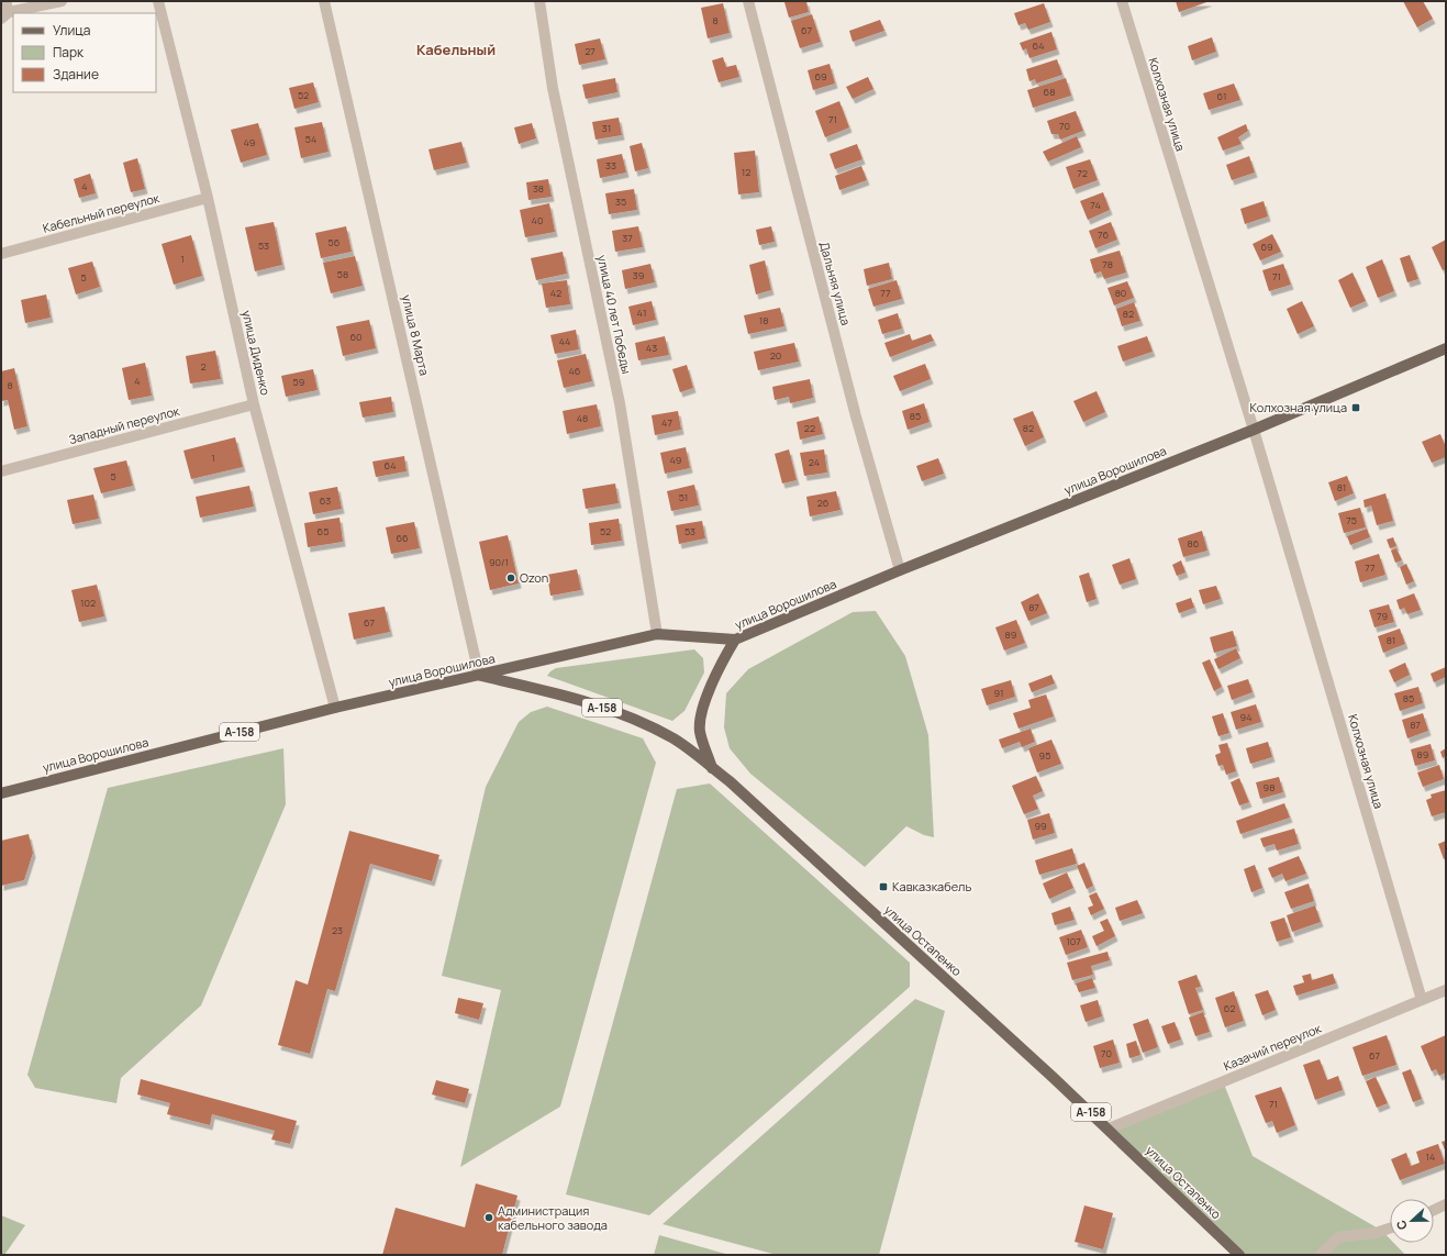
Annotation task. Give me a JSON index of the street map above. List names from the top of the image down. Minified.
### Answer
{"streets":{"main road":["улица Ворошилова","А-158","улица Остапенко"],"street":["Колхозная улица","Кабельный переулок","Дальняя улица","улица 40 лет Победы","улица 8 Марта","улица Диденко","Западный переулок","Казачий переулок"]},"crossings":[["Колхозная улица","улица Ворошилова"],["Колхозная улица","Казачий переулок"],["Кабельный переулок","улица Диденко"],["Дальняя улица","улица Ворошилова"],["улица 40 лет Победы","улица Ворошилова"],["улица 8 Марта","улица Ворошилова"],["улица 8 Марта","улица Остапенко"],["улица Диденко","Западный переулок"],["улица Диденко","улица Ворошилова"],["улица Ворошилова","улица Остапенко"],["улица Остапенко","Казачий переулок"]],"districts":["Кабельный"],"places":{"transit":["Колхозная улица","Кавказкабель"],"other":["Ozon","Администрация кабельного завода"]},"house_numbers":["8","67","64","27","69","68","52","61","71","70","31","54","49","33","12","72","4","38","35","74","40","76","37","56","53","69","1","78","58","39","71","5","42","77","80","41","82","18","60","44","43","20","2","46","4","59","8","85","48","47","22","82","1","49","24","64","5","81","51","63","26","75","65","52","53","66","86","90/1","77","102","87","79","67","89","81","91","85","94","87","89","95","98","99","23","107","62","70","67","71","14"],"legend":["Улица","Парк","Здание"],"north":"left"}
